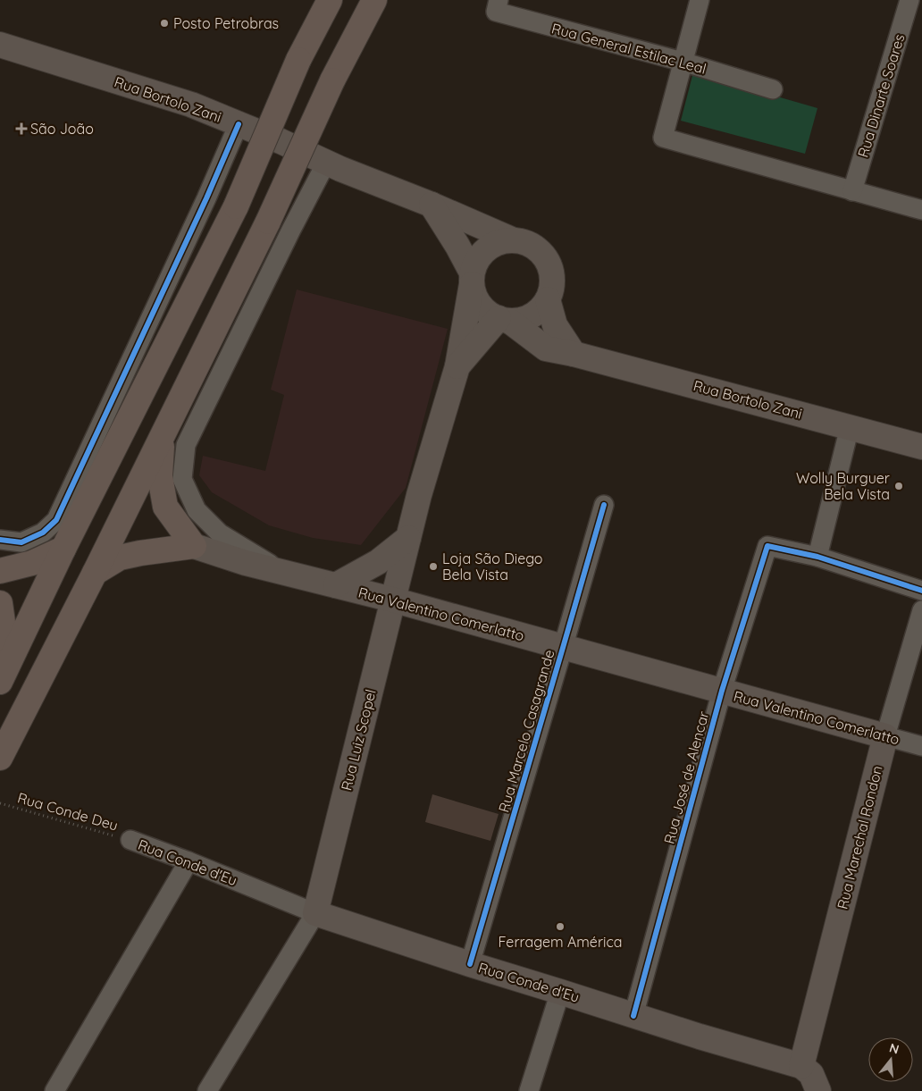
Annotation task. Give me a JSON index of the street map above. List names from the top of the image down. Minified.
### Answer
{"streets":{"main road":["Rua Bortolo Zani","Rua Valentino Comerlatto","Rua Luiz Scopel","Rua Marechal Rondon","Rua Conde d'Eu"],"street":["Rua General Estilac Leal","Rua Dinarte Soares","Rua Marcelo Casagrande","Rua José de Alencar"],"path":["Rua Conde Deu"]},"crossings":[["Rua Bortolo Zani","Rua Luiz Scopel"],["Rua Valentino Comerlatto","Rua Marcelo Casagrande"],["Rua Valentino Comerlatto","Rua Luiz Scopel"],["Rua Valentino Comerlatto","Rua José de Alencar"],["Rua Valentino Comerlatto","Rua Marechal Rondon"],["Rua Marcelo Casagrande","Rua Conde d'Eu"],["Rua Luiz Scopel","Rua Conde d'Eu"],["Rua José de Alencar","Rua Conde d'Eu"],["Rua Conde Deu","Rua Conde d'Eu"],["Rua Marechal Rondon","Rua Conde d'Eu"]],"places":{"other":["Posto Petrobras","Wolly Burguer Bela Vista","Loja São Diego Bela Vista","Ferragem América"],"health":["São João"]},"north":"top"}
